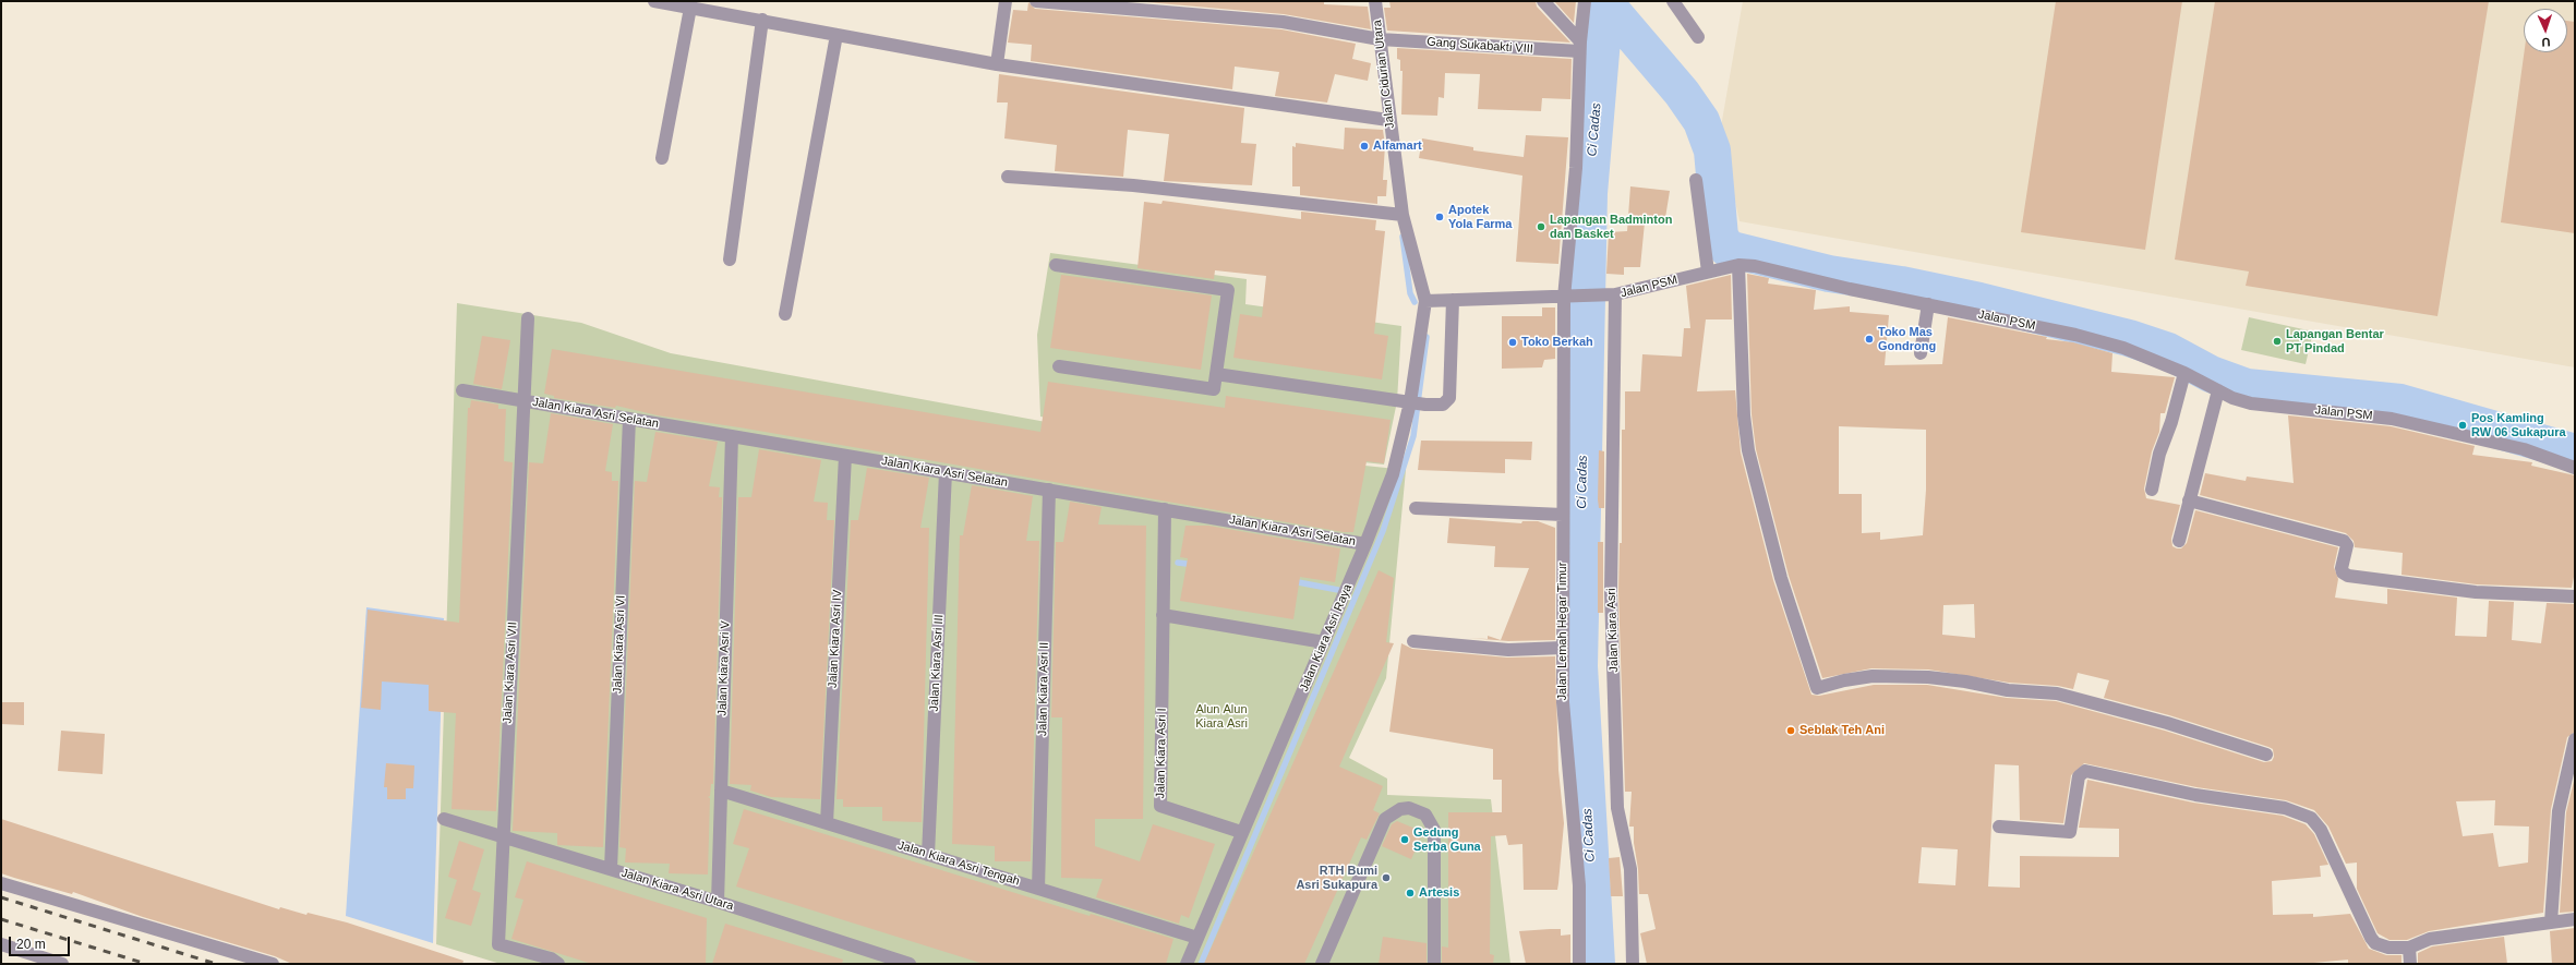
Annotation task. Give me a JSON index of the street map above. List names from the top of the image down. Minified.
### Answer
{"streets":{"street":["Gang Sukabakti VIII","Jalan Cidurian Utara","Jalan PSM","Jalan Kiara Asri Selatan","Jalan Kiara Asri","Jalan Lemah Hegar Timur","Jalan Kiara Asri Raya","Jalan Kiara Asri IV","Jalan Kiara Asri VI","Jalan Kiara Asri III","Jalan Kiara Asri V","Jalan Kiara Asri VII","Jalan Kiara Asri II","Jalan Kiara Asri I","Jalan Kiara Asri Tengah","Jalan Kiara Asri Utara"]},"crossings":[["Gang Sukabakti VIII","Jalan Cidurian Utara"],["Gang Sukabakti VIII","Jalan Lemah Hegar Timur"],["Jalan Cidurian Utara","Jalan PSM"],["Jalan Cidurian Utara","Jalan Kiara Asri Raya"],["Jalan PSM","Jalan Kiara Asri"],["Jalan PSM","Jalan Lemah Hegar Timur"],["Jalan PSM","Jalan Kiara Asri Raya"],["Jalan Kiara Asri Selatan","Jalan Kiara Asri Raya"],["Jalan Kiara Asri Selatan","Jalan Kiara Asri IV"],["Jalan Kiara Asri Selatan","Jalan Kiara Asri VI"],["Jalan Kiara Asri Selatan","Jalan Kiara Asri III"],["Jalan Kiara Asri Selatan","Jalan Kiara Asri V"],["Jalan Kiara Asri Selatan","Jalan Kiara Asri VII"],["Jalan Kiara Asri Selatan","Jalan Kiara Asri II"],["Jalan Kiara Asri Selatan","Jalan Kiara Asri I"],["Jalan Kiara Asri Raya","Jalan Kiara Asri I"],["Jalan Kiara Asri Raya","Jalan Kiara Asri Tengah"],["Jalan Kiara Asri IV","Jalan Kiara Asri Tengah"],["Jalan Kiara Asri VI","Jalan Kiara Asri Utara"],["Jalan Kiara Asri III","Jalan Kiara Asri Tengah"],["Jalan Kiara Asri V","Jalan Kiara Asri Tengah"],["Jalan Kiara Asri V","Jalan Kiara Asri Utara"],["Jalan Kiara Asri VII","Jalan Kiara Asri Utara"],["Jalan Kiara Asri II","Jalan Kiara Asri Tengah"]],"water":["Ci Cadas"],"parks":["Alun Alun Kiara Asri"],"places":["Alfamart","Apotek Yola Farma","Lapangan Badminton dan Basket","Toko Mas Gondrong","Lapangan Bentar PT Pindad","Toko Berkah","Pos Kamling RW 06 Sukapura","Seblak Teh Ani","Gedung Serba Guna","RTH Bumi Asri Sukapura","Artesis"],"scale_bar":"20 m","north":"bottom"}
